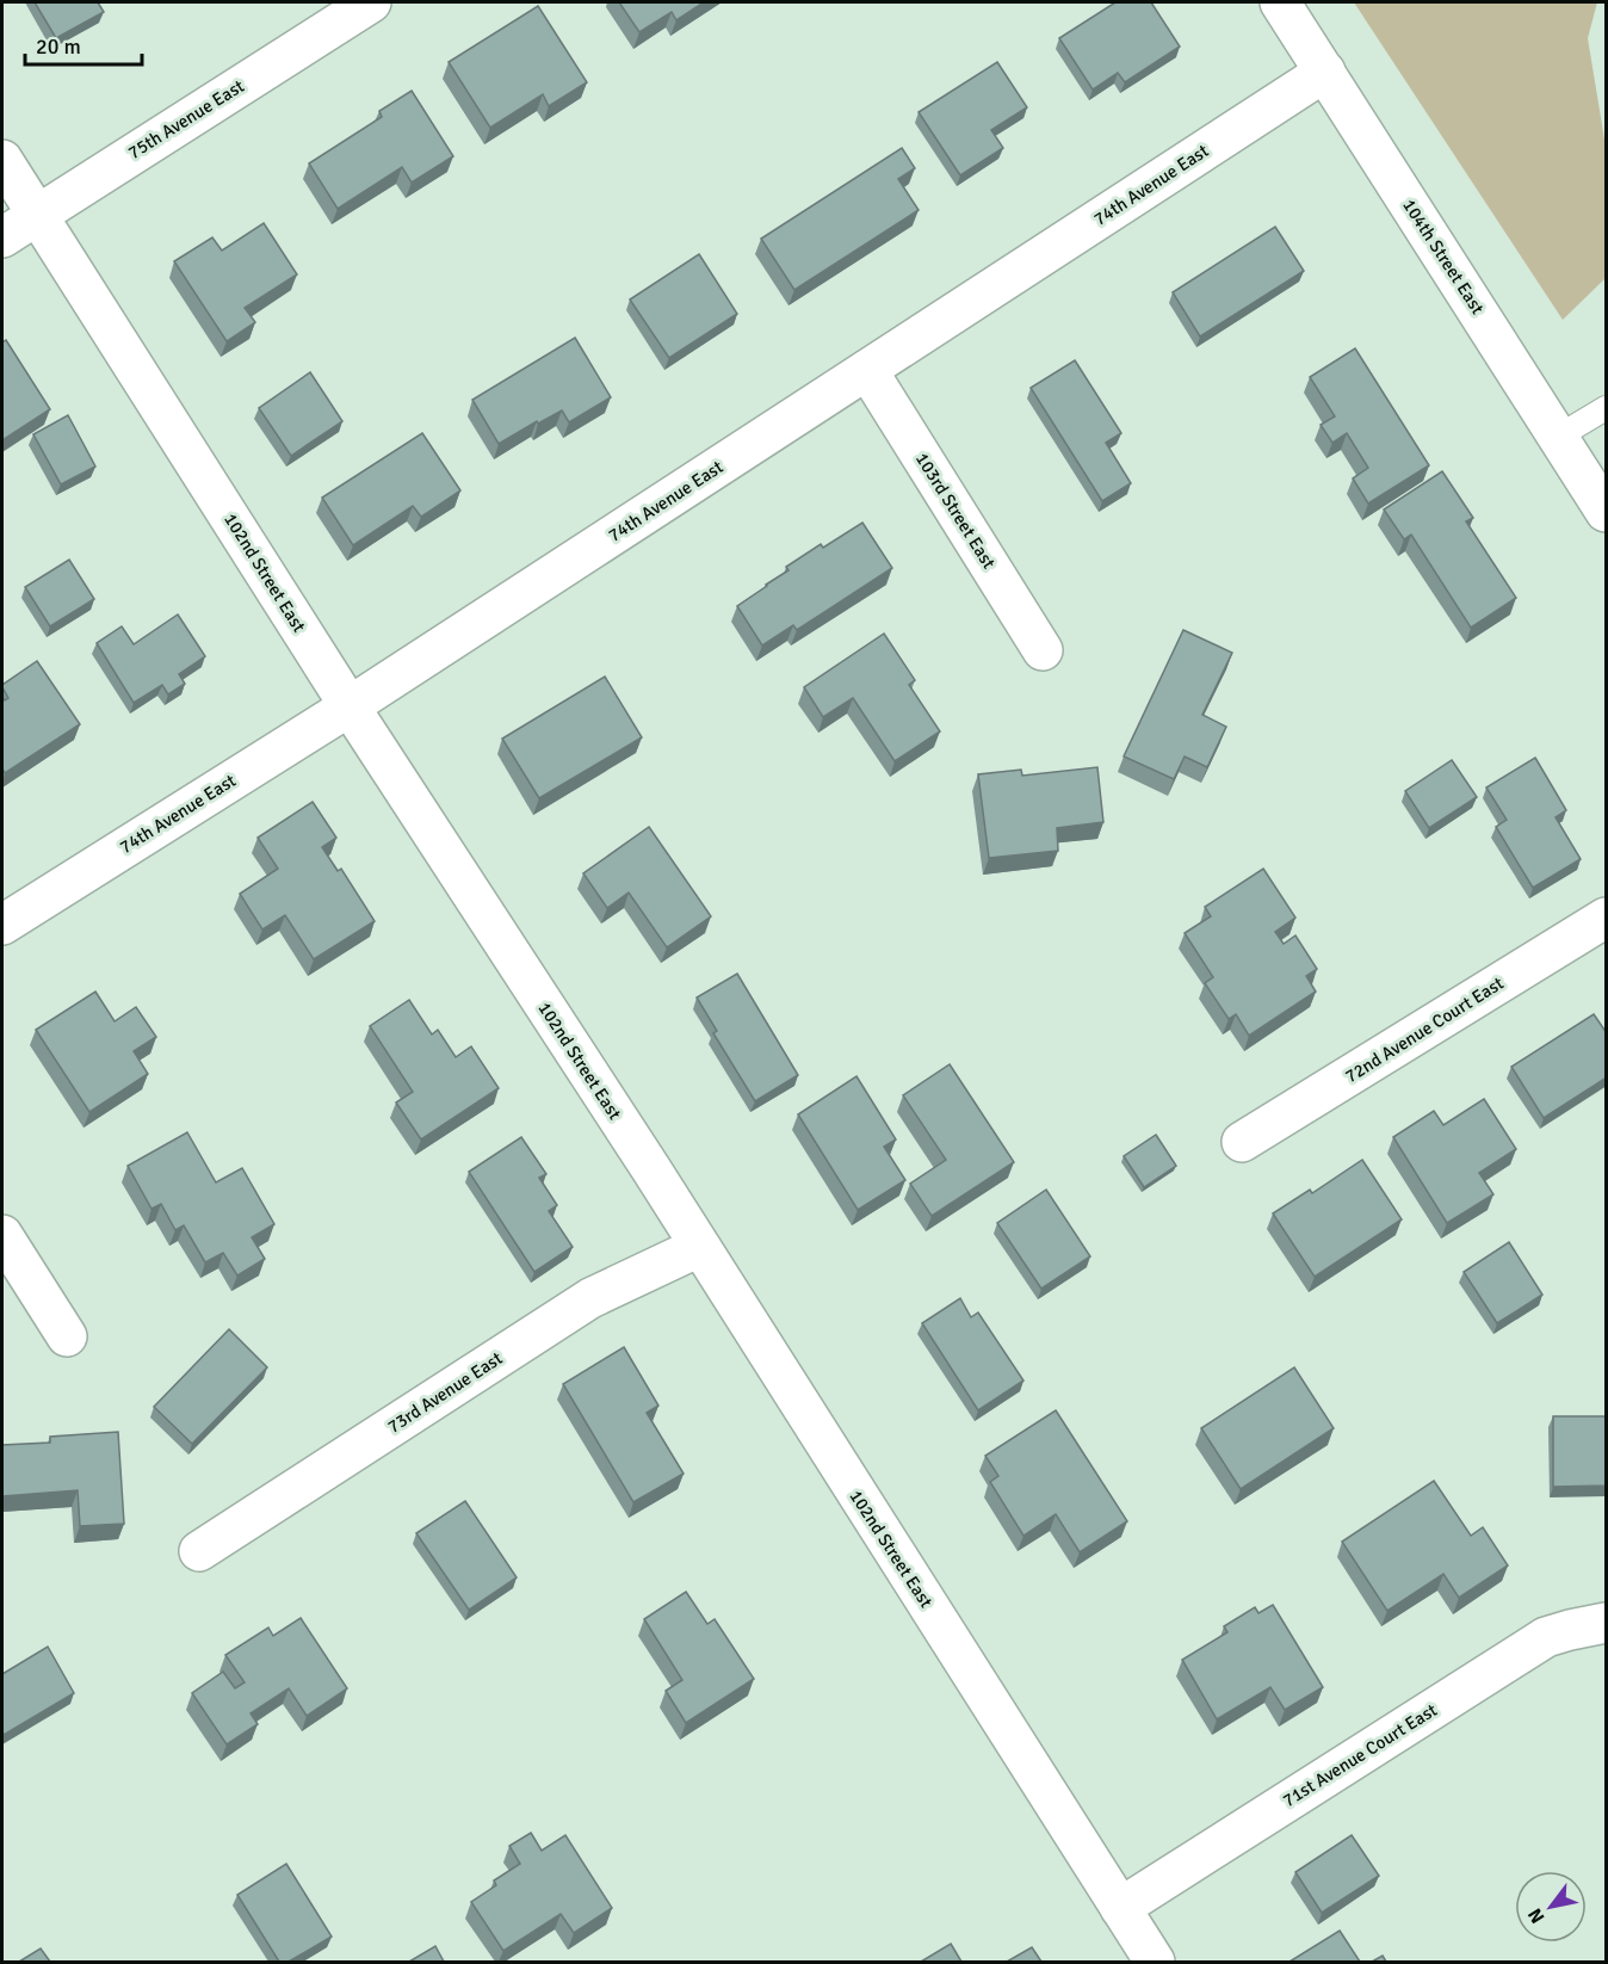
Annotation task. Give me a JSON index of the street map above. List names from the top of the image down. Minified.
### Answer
{"streets":{"street":["75th Avenue East","74th Avenue East","104th Street East","103rd Street East","102nd Street East","72nd Avenue Court East","73rd Avenue East","71st Avenue Court East"]},"crossings":[["75th Avenue East","102nd Street East"],["74th Avenue East","104th Street East"],["74th Avenue East","103rd Street East"],["74th Avenue East","102nd Street East"],["102nd Street East","73rd Avenue East"],["102nd Street East","71st Avenue Court East"]],"scale_bar":"20 m","north":"bottom left"}
